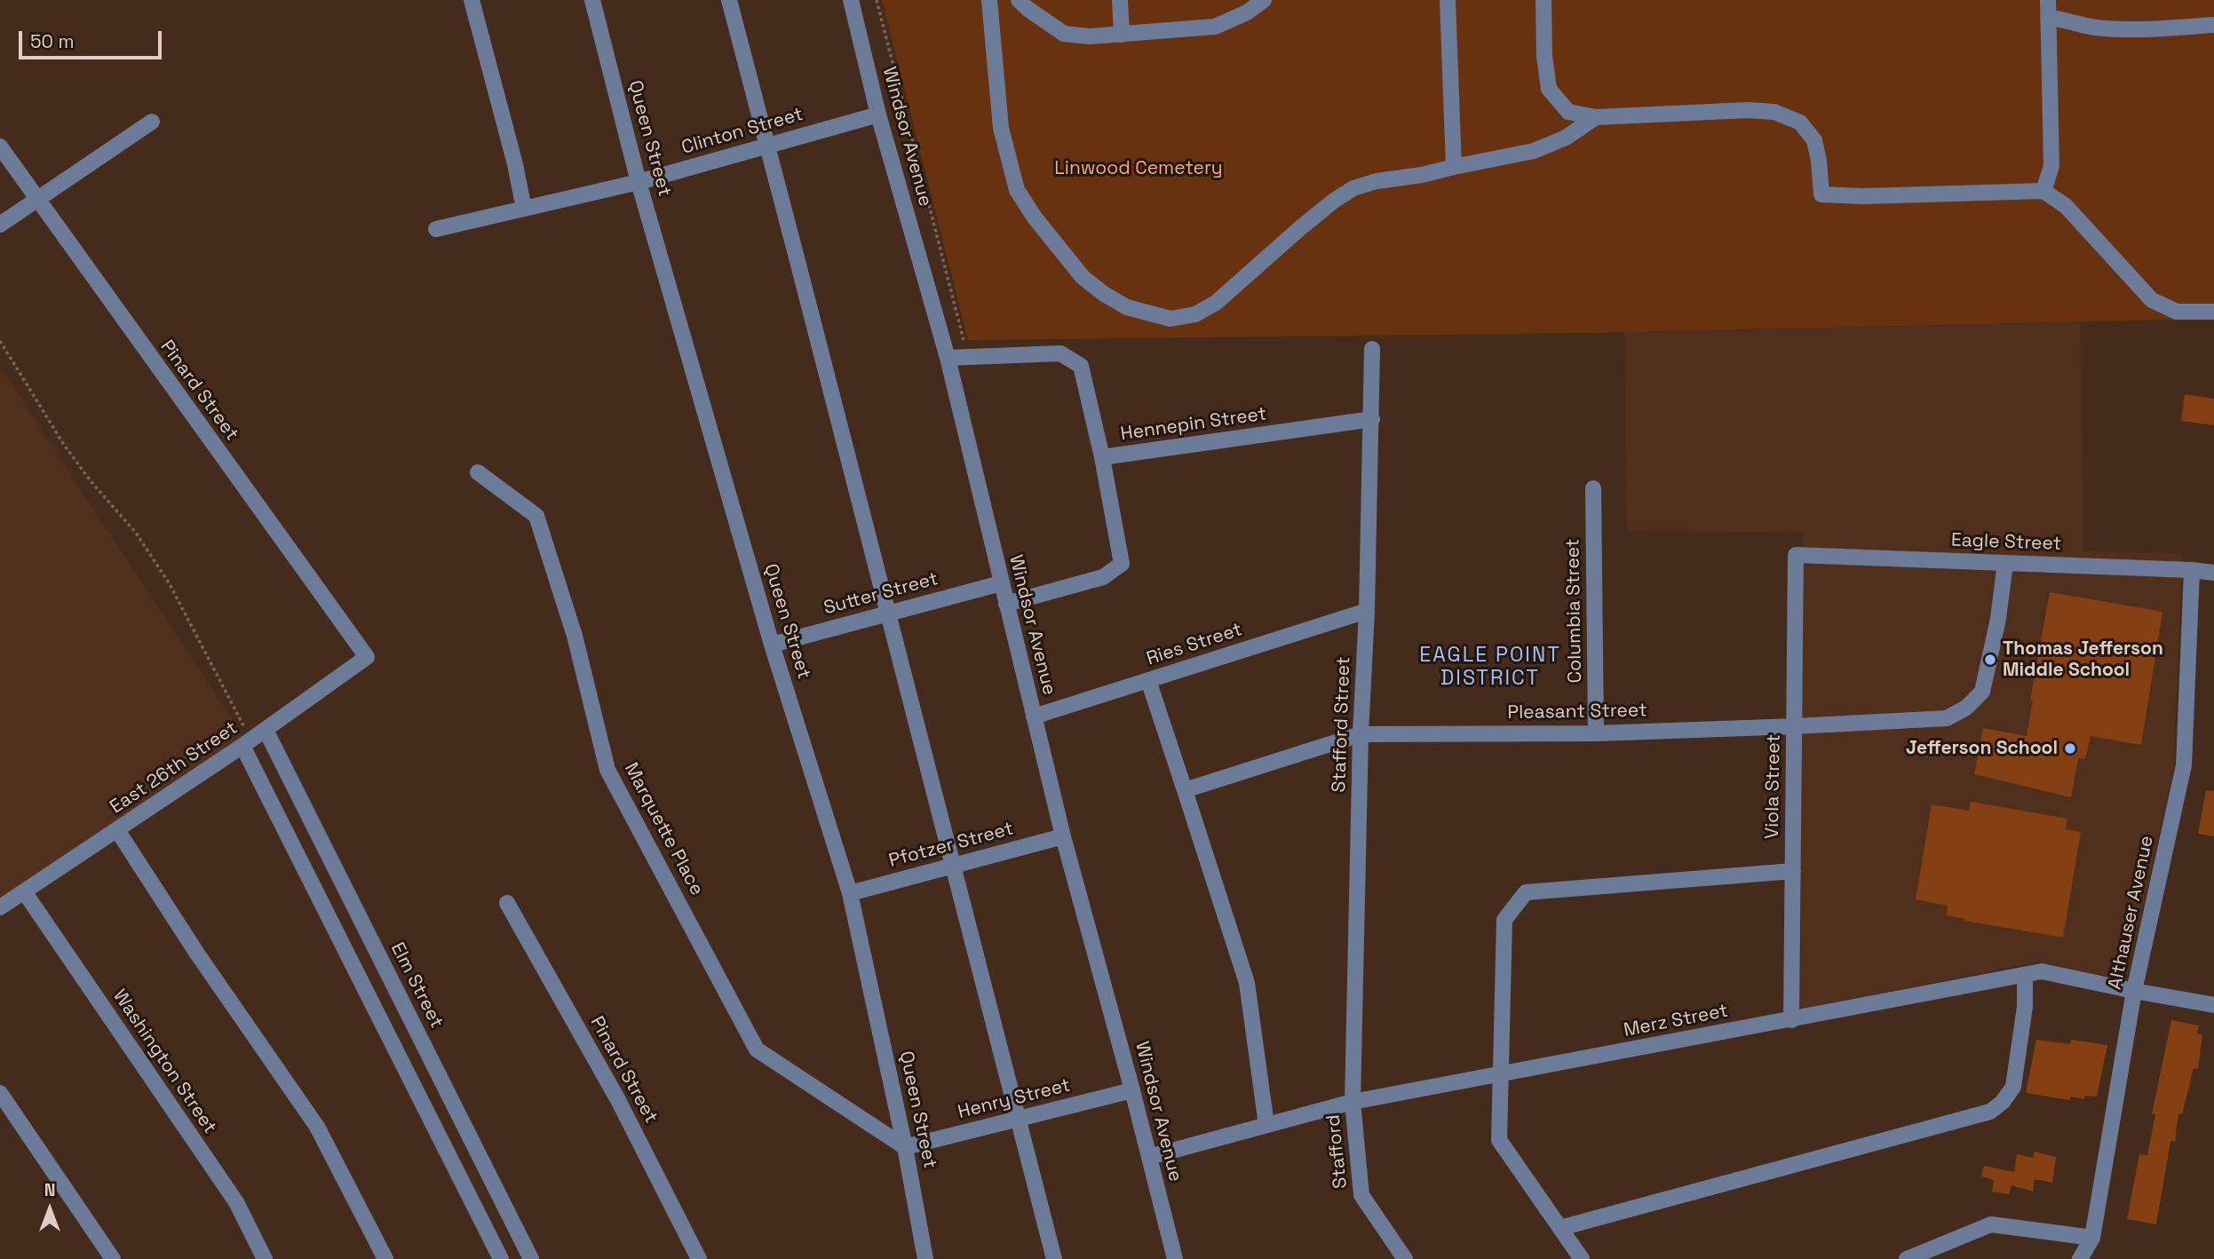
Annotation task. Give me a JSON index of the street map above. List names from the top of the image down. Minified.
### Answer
{"streets":{"street":["Clinton Street","Windsor Avenue","Queen Street","Pinard Street","Hennepin Street","Eagle Street","Sutter Street","Columbia Street","Ries Street","Pleasant Street","Stafford Street","East 26th Street","Viola Street","Marquette Place","Pfotzer Street","Althauser Avenue","Elm Street","Merz Street","Washington Street","Henry Street","Stafford"]},"crossings":[["Clinton Street","Windsor Avenue"],["Clinton Street","Queen Street"],["Windsor Avenue","Hennepin Street"],["Windsor Avenue","Sutter Street"],["Windsor Avenue","Ries Street"],["Windsor Avenue","Pfotzer Street"],["Windsor Avenue","Merz Street"],["Windsor Avenue","Henry Street"],["Queen Street","Sutter Street"],["Queen Street","Marquette Place"],["Queen Street","Pfotzer Street"],["Queen Street","Henry Street"],["Pinard Street","East 26th Street"],["Hennepin Street","Stafford Street"],["Eagle Street","Pleasant Street"],["Eagle Street","Viola Street"],["Eagle Street","Althauser Avenue"],["Columbia Street","Pleasant Street"],["Ries Street","Stafford Street"],["Pleasant Street","Stafford Street"],["Pleasant Street","Viola Street"],["Stafford Street","Merz Street"],["Stafford Street","Stafford"],["East 26th Street","Elm Street"],["East 26th Street","Washington Street"],["Viola Street","Merz Street"],["Marquette Place","Henry Street"],["Althauser Avenue","Merz Street"],["Merz Street","Stafford"]],"districts":["EAGLE POINT DISTRICT"],"parks":["Linwood Cemetery"],"places":["Thomas Jefferson Middle School","Jefferson School"],"scale_bar":"50 m","north":"top"}
